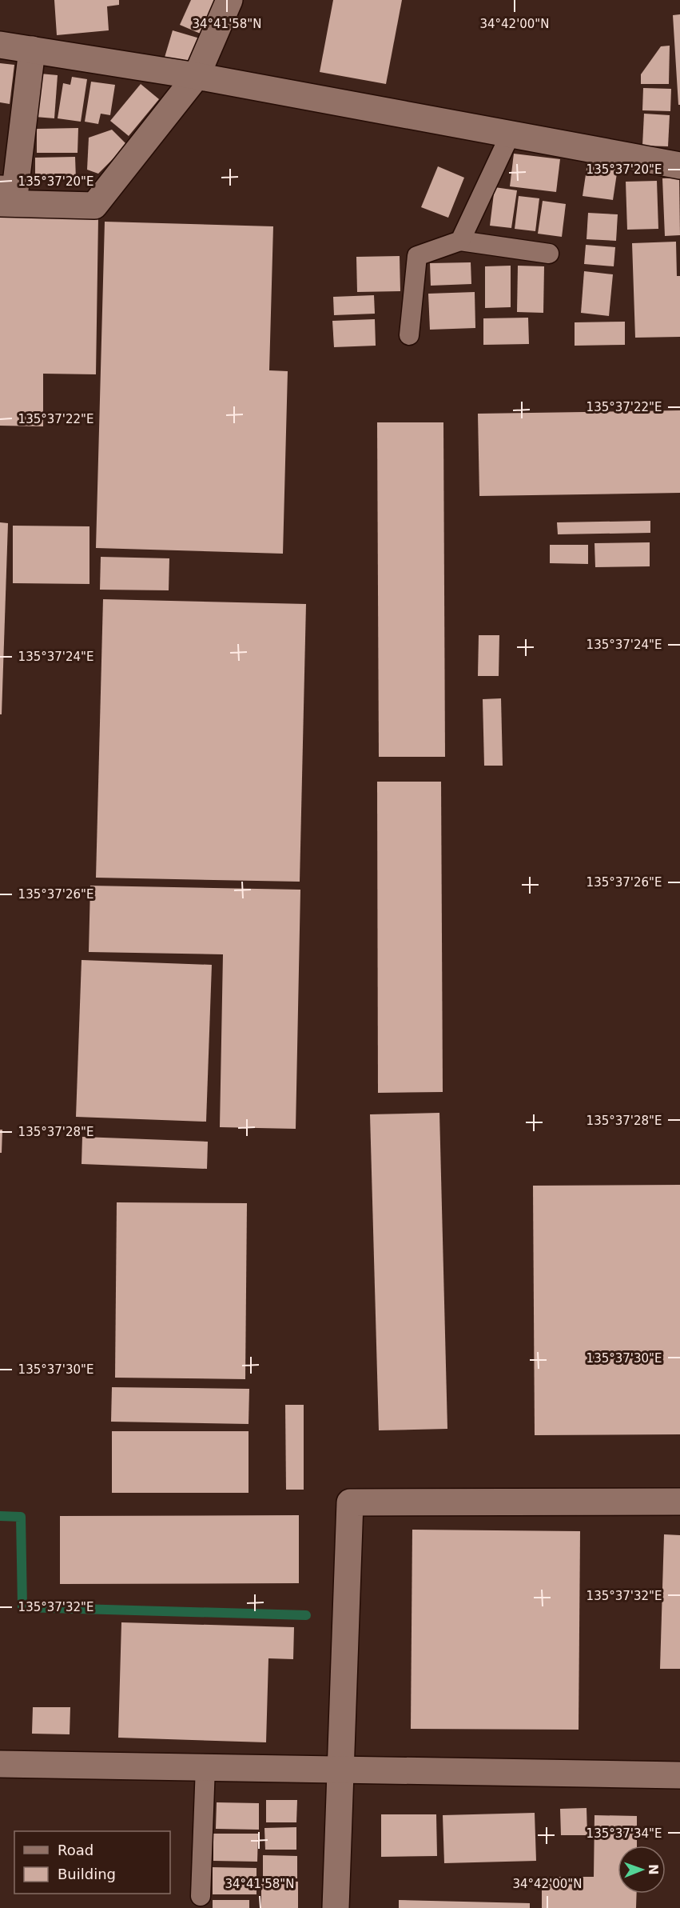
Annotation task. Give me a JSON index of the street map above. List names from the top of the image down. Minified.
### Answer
{"legend":["Road","Building"],"north":"right","coordinates":["34°41'58\"N","34°42'00\"N","135°37'20\"E","135°37'22\"E","135°37'24\"E","135°37'26\"E","135°37'28\"E","135°37'30\"E","135°37'32\"E","135°37'34\"E"]}
